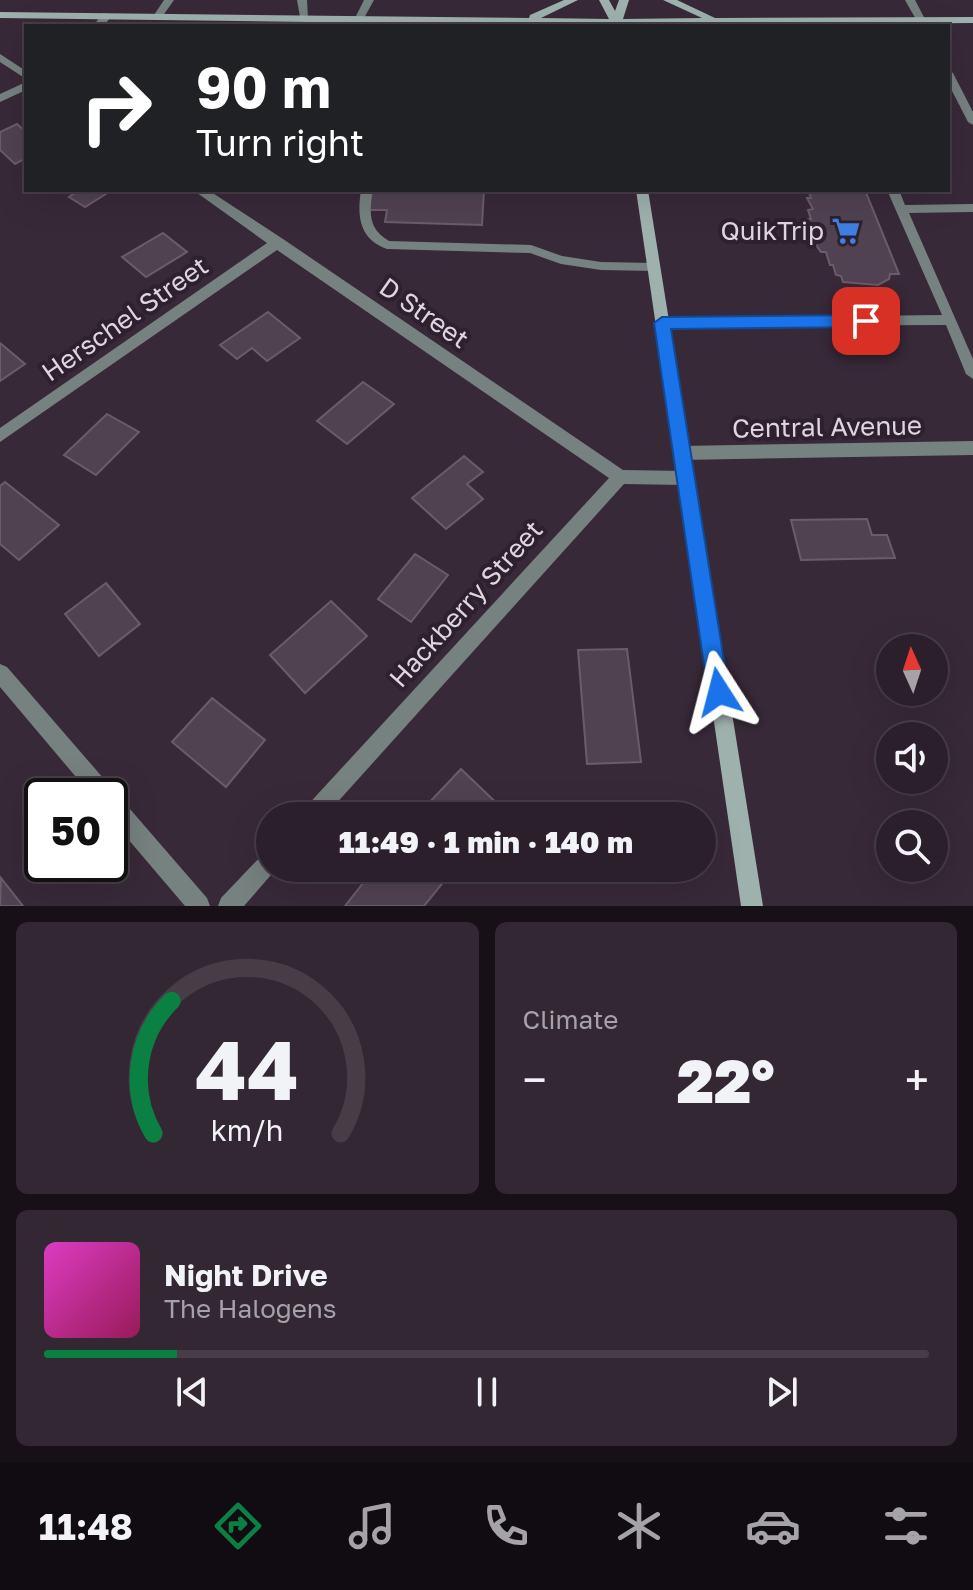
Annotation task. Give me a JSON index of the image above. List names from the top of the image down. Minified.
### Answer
{"streets":{"street":["D Street","Herschel Street","Central Avenue","Hackberry Street"]},"crossings":[["D Street","Herschel Street"],["D Street","Hackberry Street"]],"places":{"supermarket":["QuikTrip"]},"north":"top","page":{"turn":["90 m","Turn right"],"limit":"50","trip":"11:49 · 1 min · 140 m","tile":"Climate","heat":["−","22°","+"],"song":["Night Drive","The Halogens"],"tabs":"11:48","gauge":["44","km/h"]}}
